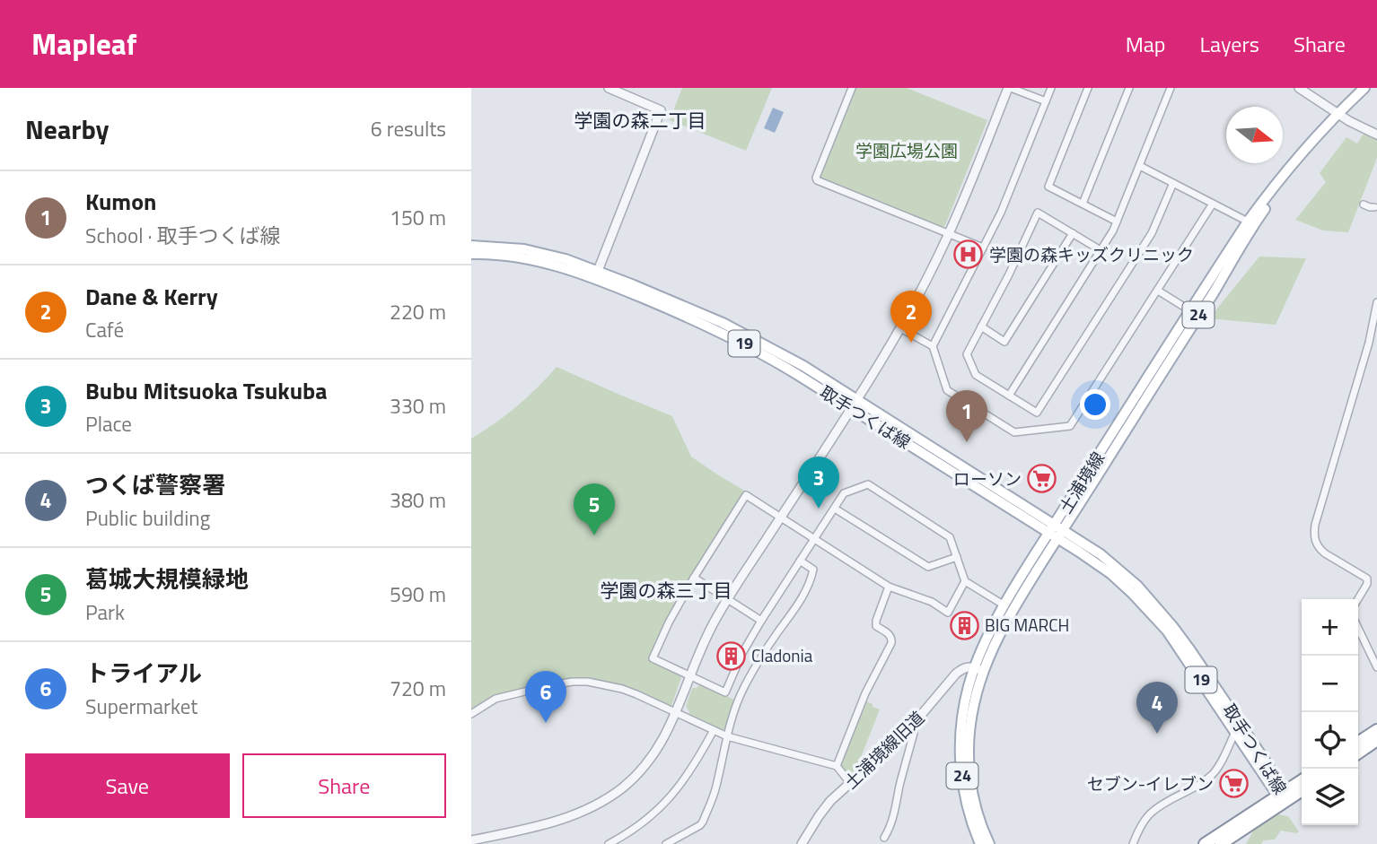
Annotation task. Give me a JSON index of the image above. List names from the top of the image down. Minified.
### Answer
{"streets":{"main road":["24","19","取手つくば線","土浦境線"],"street":["土浦境線旧道"]},"crossings":[["24","土浦境線"],["取手つくば線","土浦境線"],["土浦境線","土浦境線旧道"]],"districts":["学園の森二丁目","学園の森三丁目"],"parks":["学園広場公園"],"places":{"hospital":["学園の森キッズクリニック"],"supermarket":["ローソン","セブン-イレブン"],"building":["BIG MARCH","Cladonia"]},"north":"right","page":{"header":"Mapleaf","nav":["Map","Layers","Share"],"heading":["Nearby","6 results"],"list":[{"mark":"1","name":"Kumon","note":"School · 取手つくば線","value":"150 m"},{"mark":"2","name":"Dane & Kerry","note":"Café","value":"220 m"},{"mark":"3","name":"Bubu Mitsuoka Tsukuba","note":"Place","value":"330 m"},{"mark":"4","name":"つくば警察署","note":"Public building","value":"380 m"},{"mark":"5","name":"葛城大規模緑地","note":"Park","value":"590 m"},{"mark":"6","name":"トライアル","note":"Supermarket","value":"720 m"}],"pins":["2","1","3","5","6","4"],"map_buttons":["+","−"],"buttons":["Save","Share"]}}
